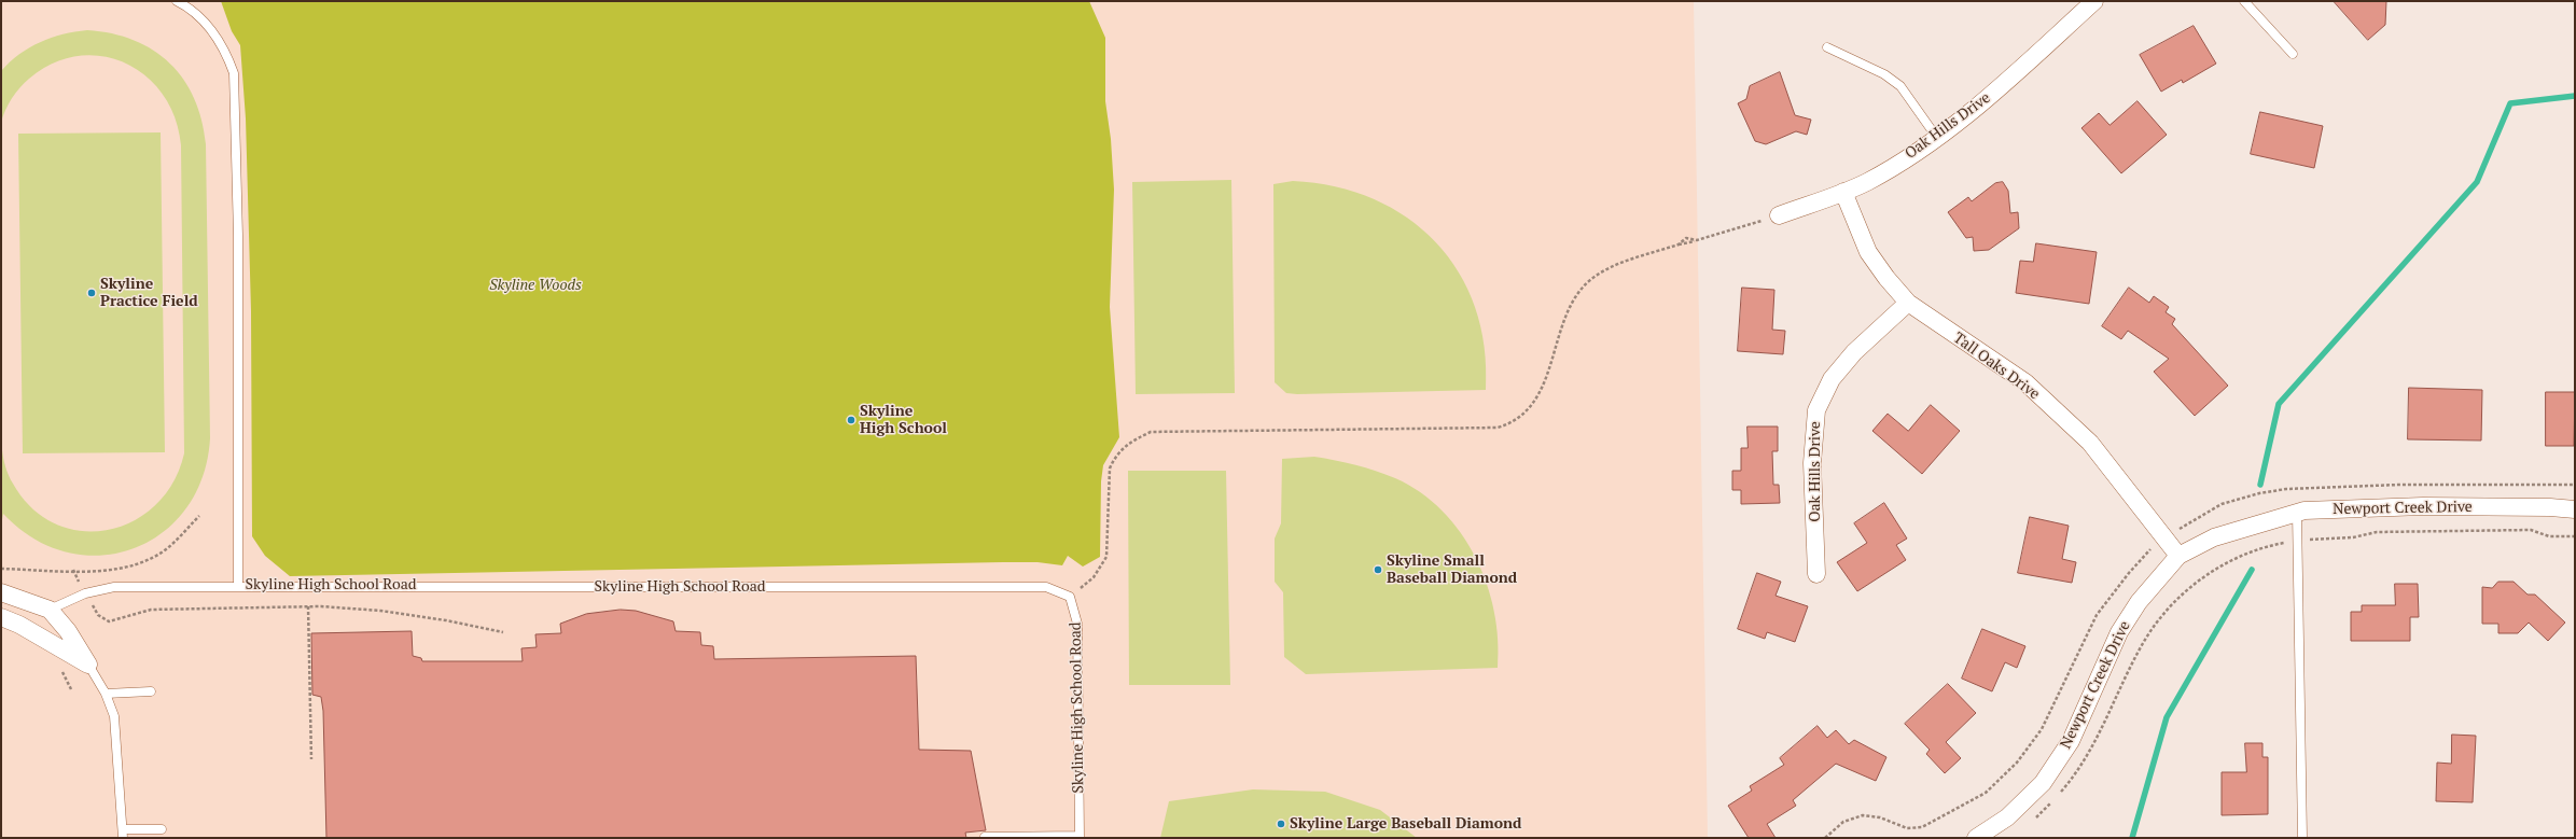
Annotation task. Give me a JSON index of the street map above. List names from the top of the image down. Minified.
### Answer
{"streets":{"street":["Oak Hills Drive","Tall Oaks Drive","Newport Creek Drive"],"lane":["Skyline High School Road"]},"crossings":[["Oak Hills Drive","Tall Oaks Drive"],["Tall Oaks Drive","Newport Creek Drive"]],"parks":["Skyline Woods"],"places":["Skyline Practice Field","Skyline High School","Skyline Small Baseball Diamond","Skyline Large Baseball Diamond"]}
